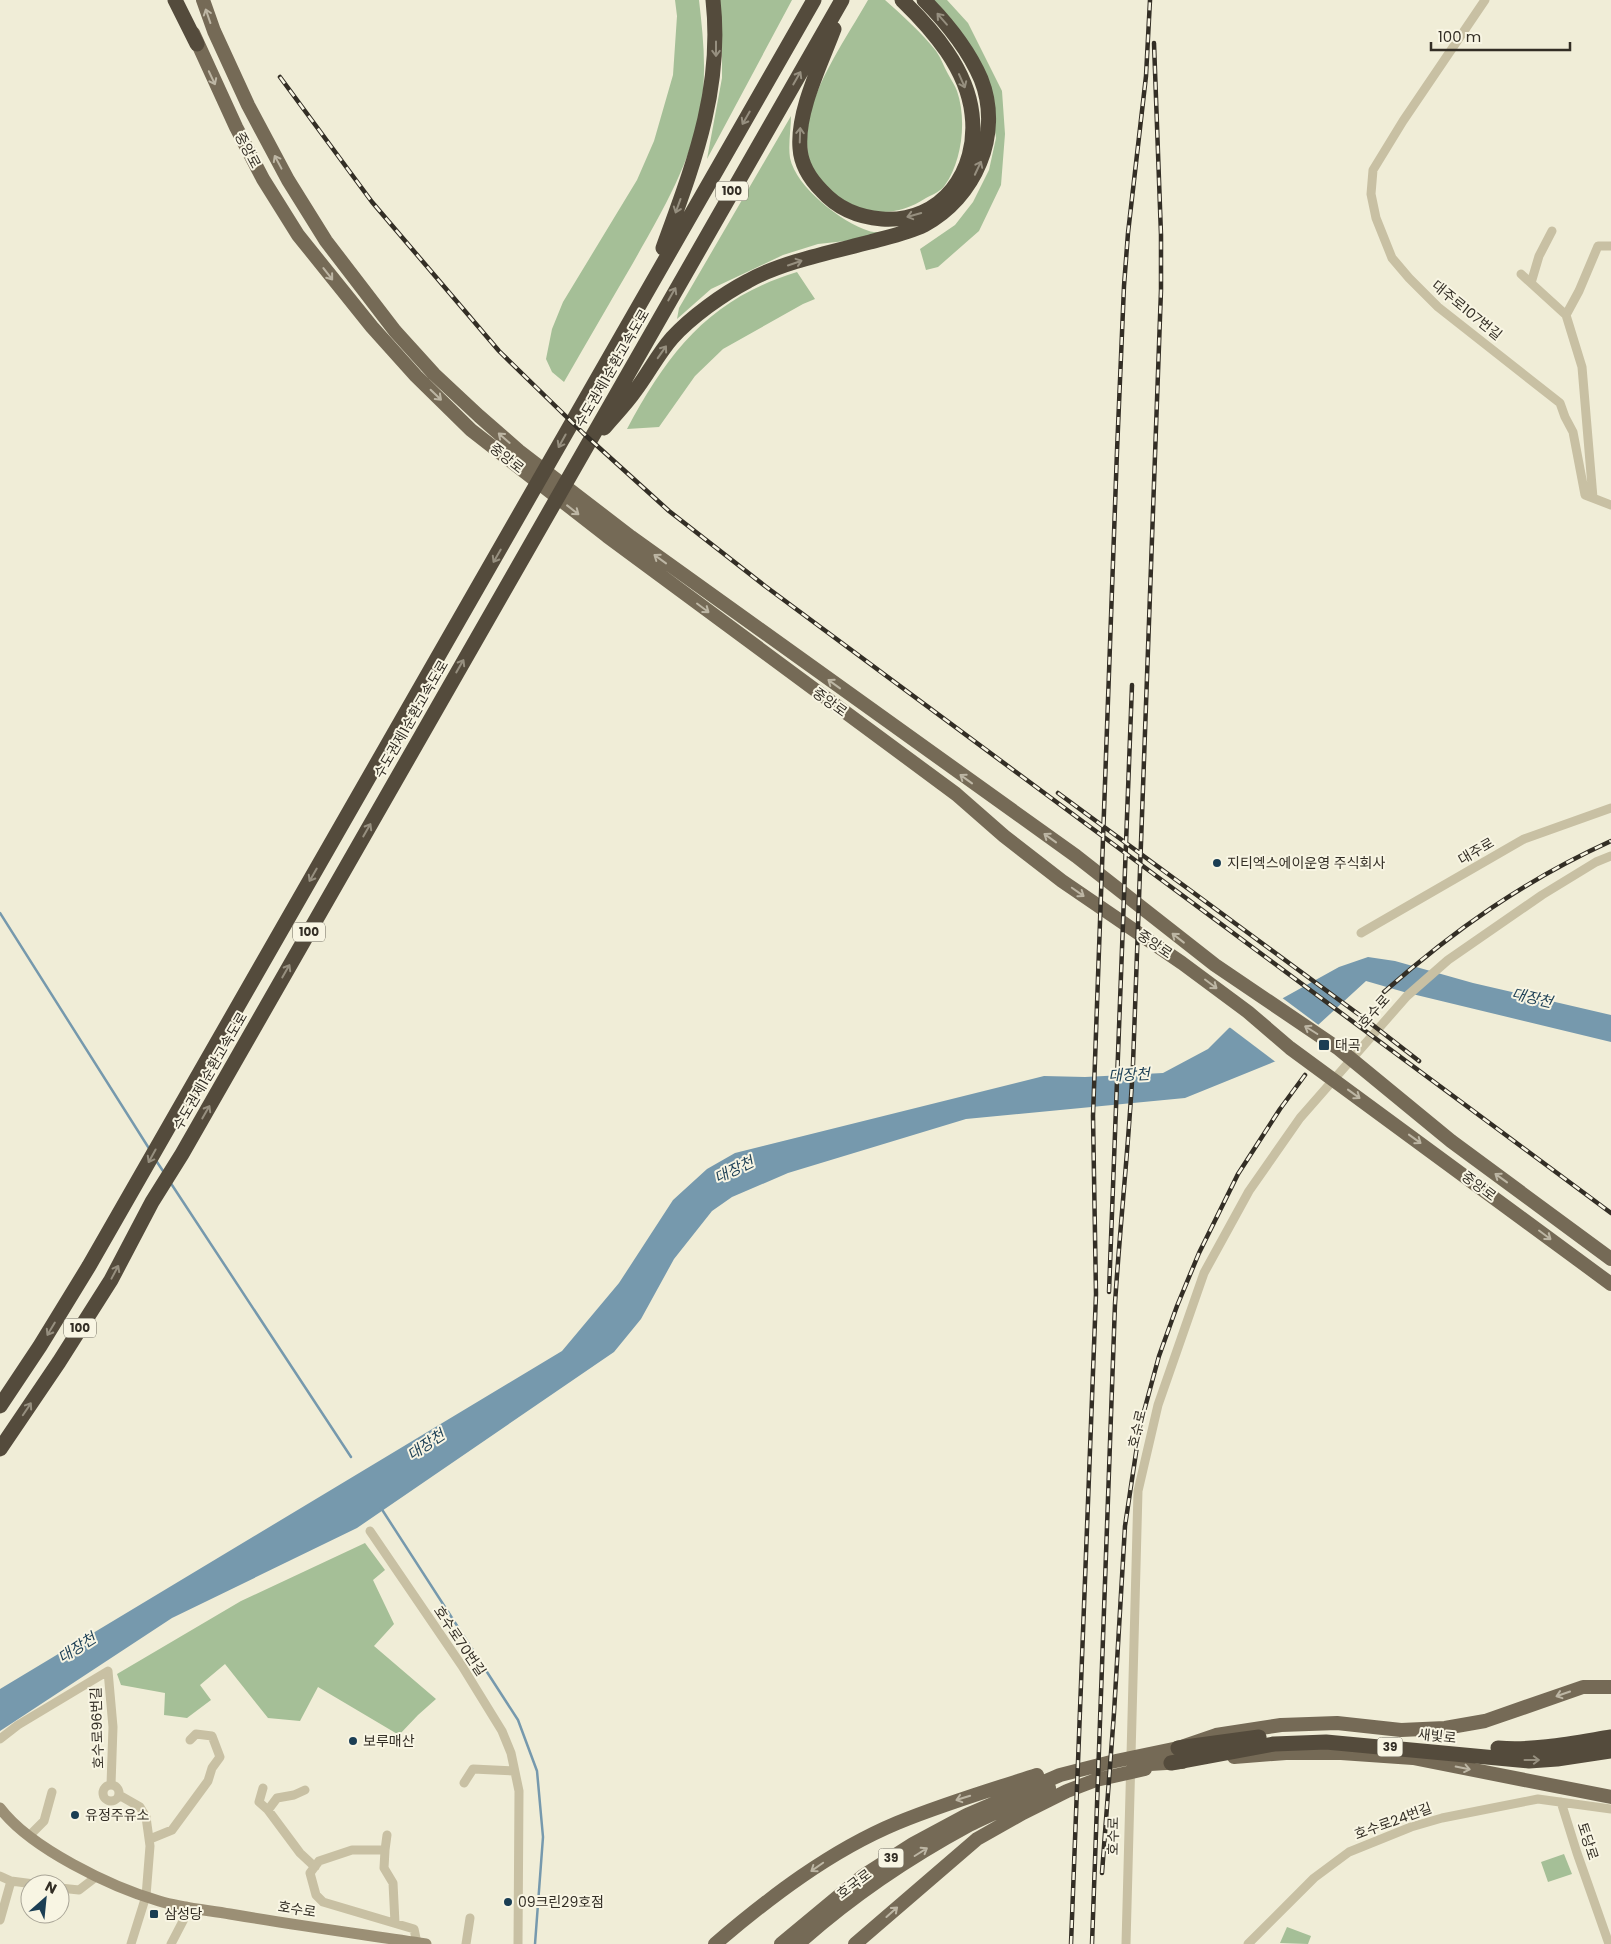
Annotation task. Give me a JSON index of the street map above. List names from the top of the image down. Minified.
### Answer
{"streets":{"highway":["100","수도권제1순환고속도로","새빛로","39"],"main road":["중앙로","호수로","호국로"],"street":["대주로107번길","대주로","호수로70번길","호수로96번길","호수로24번길","토당로"]},"crossings":[["새빛로","39"],["39","호국로"],["호수로24번길","토당로"]],"water":["대장천"],"places":{"other":["지티엑스에이운영 주식회사","보루매산","유정주유소","09크린29호점"],"transit":["대곡","삼성당"]},"scale_bar":"100 m","north":"top right"}
